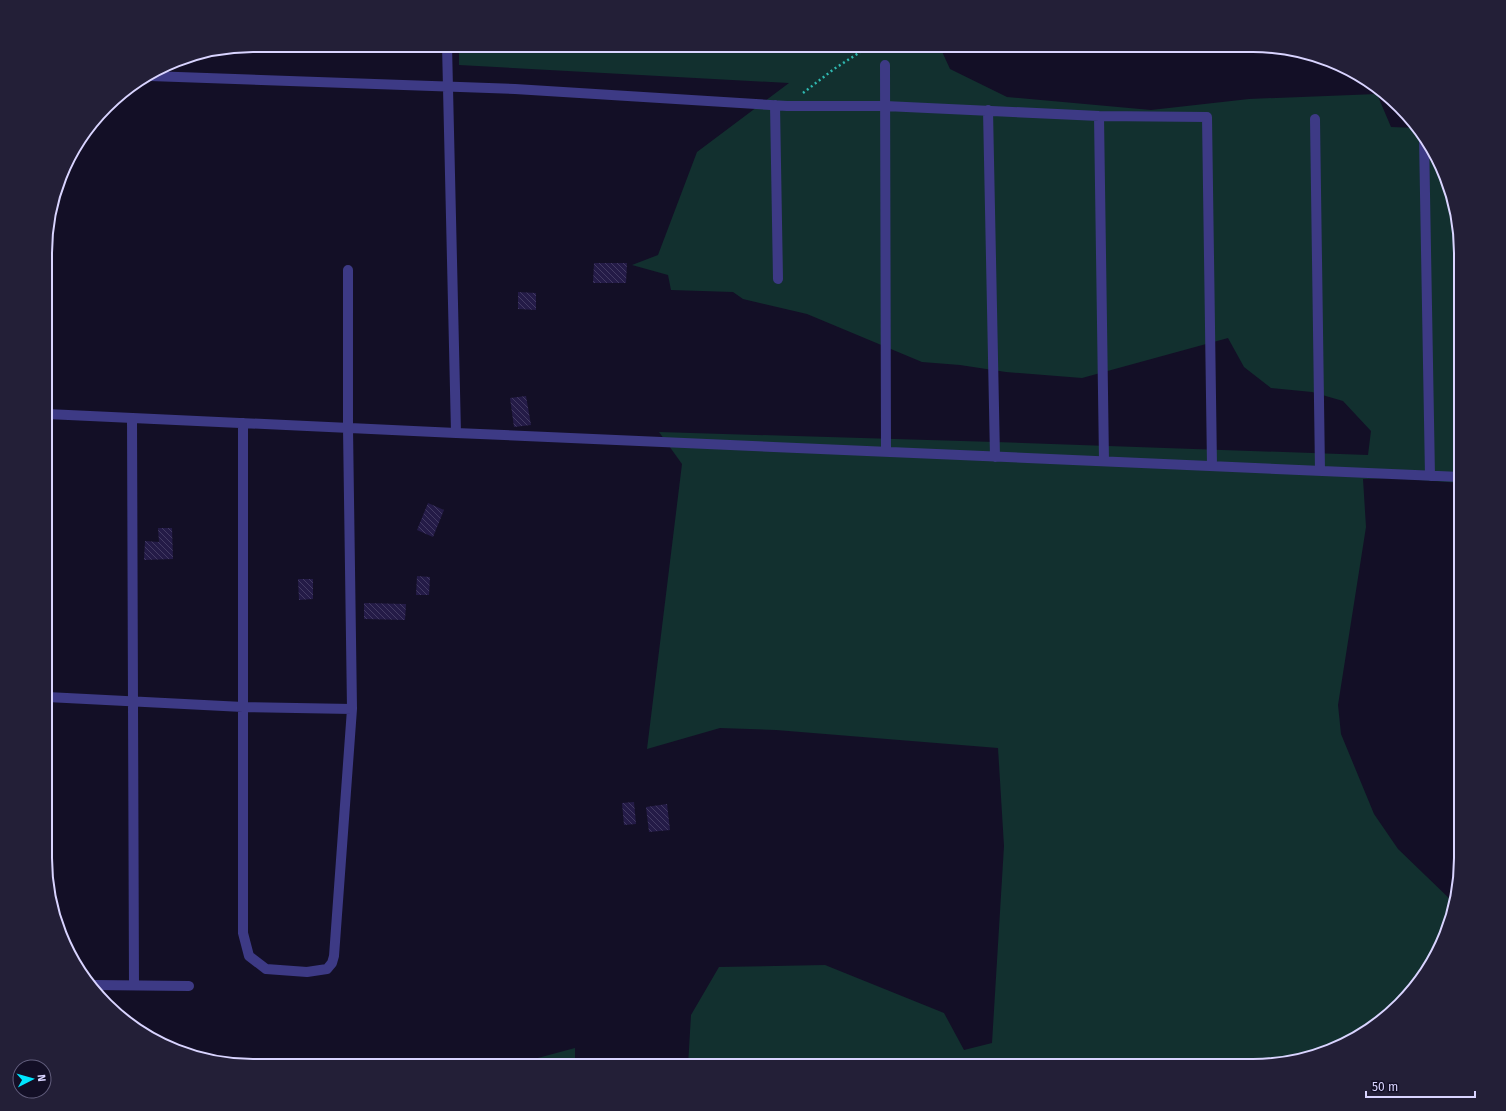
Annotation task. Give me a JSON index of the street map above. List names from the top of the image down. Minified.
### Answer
{"scale_bar":"50 m","north":"right"}
